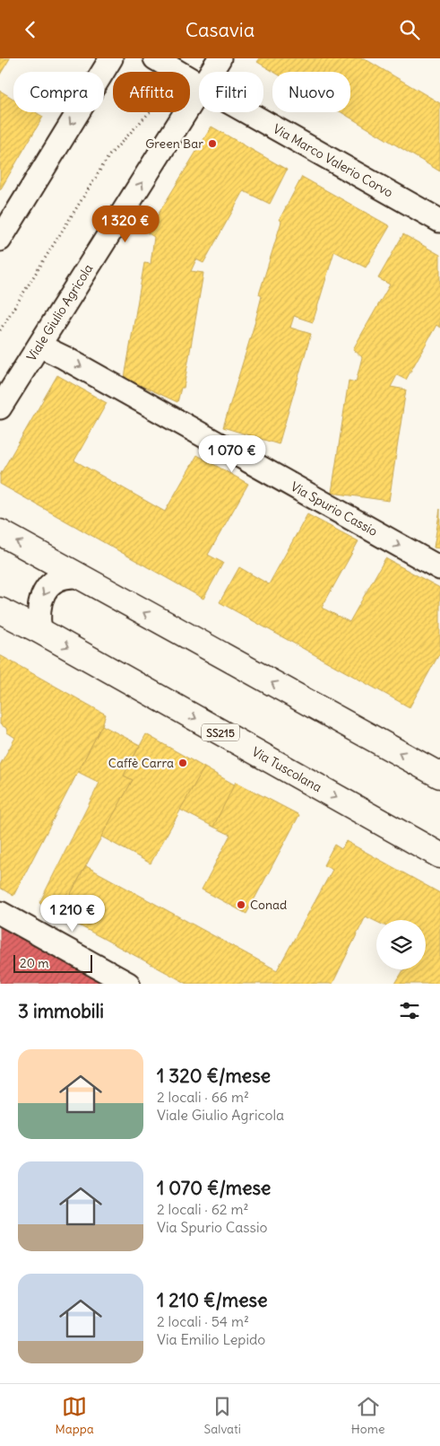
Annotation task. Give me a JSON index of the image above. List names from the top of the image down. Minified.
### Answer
{"streets":{"main road":["SS215","Via Tuscolana"],"street":["Via Marco Valerio Corvo","Viale Giulio Agricola","Via Spurio Cassio"]},"crossings":[["Viale Giulio Agricola","Via Spurio Cassio"]],"one_way":["Via Spurio Cassio"],"places":["Green Bar","Caffè Carra","Conad"],"scale_bar":"20 m","page":{"header":"Casavia","chip":["Compra","Affitta","Filtri","Nuovo"],"price":["1 320 €","1 070 €","1 210 €"],"scale":"20 m","heading":"3 immobili","list":[{"name":"1 320 €/mese","note":"2 locali · 66 m² · Viale Giulio Agricola"},{"name":"1 070 €/mese","note":"2 locali · 62 m² · Via Spurio Cassio"},{"name":"1 210 €/mese","note":"2 locali · 54 m² · Via Emilio Lepido"}],"tabs":["Mappa","Salvati","Home"]}}
